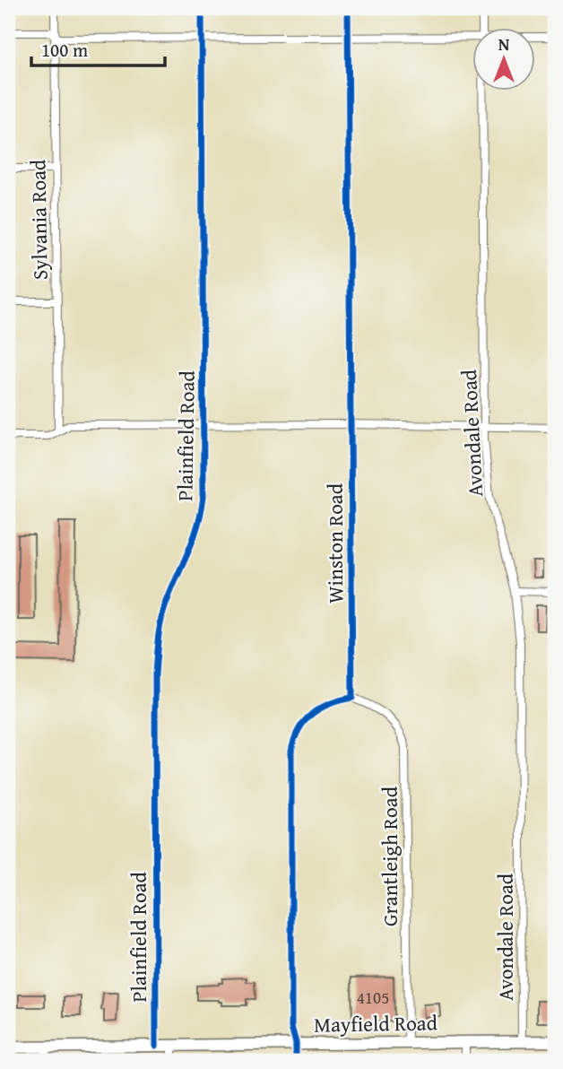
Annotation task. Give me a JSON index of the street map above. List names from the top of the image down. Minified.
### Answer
{"streets":{"main road":["Mayfield Road"],"street":["Sylvania Road","Avondale Road","Plainfield Road","Winston Road","Grantleigh Road"]},"crossings":[["Avondale Road","Mayfield Road"],["Plainfield Road","Mayfield Road"],["Winston Road","Grantleigh Road"],["Grantleigh Road","Mayfield Road"]],"house_numbers":["4105"],"scale_bar":"100 m","north":"top"}
